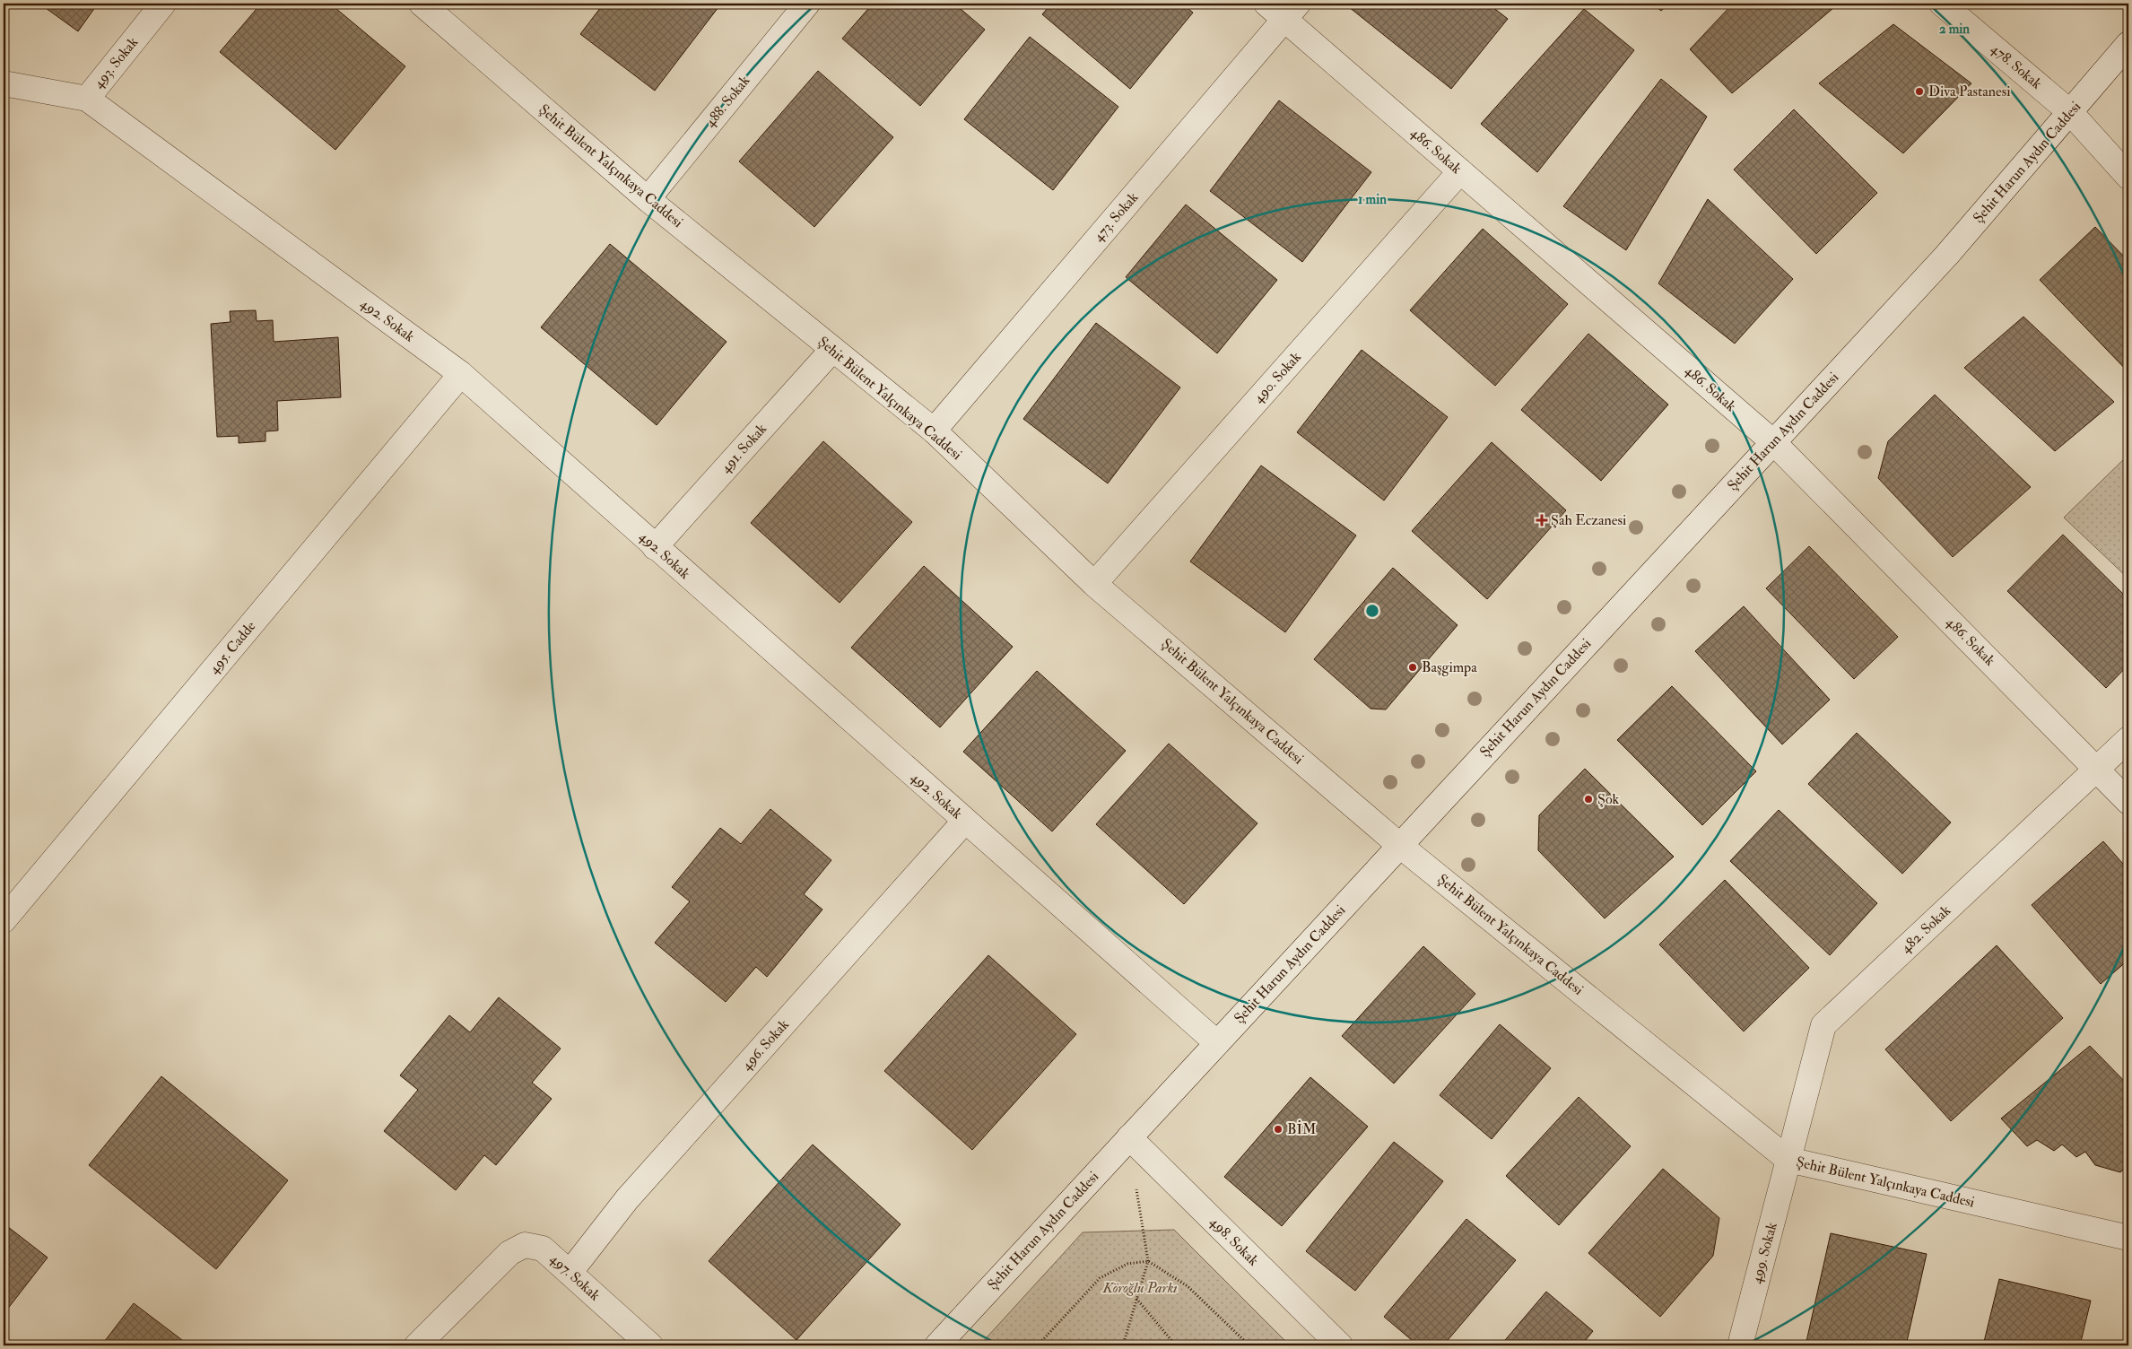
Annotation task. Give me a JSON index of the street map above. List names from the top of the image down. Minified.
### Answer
{"streets":{"street":["493. Sokak","478. Sokak","488. Sokak","486. Sokak","Şehit Harun Aydın Caddesi","Şehit Bülent Yalçınkaya Caddesi","473. Sokak","492. Sokak","490. Sokak","491. Sokak","495. Cadde","482. Sokak","496. Sokak","498. Sokak","499. Sokak","497. Sokak"]},"crossings":[["493. Sokak","492. Sokak"],["478. Sokak","Şehit Harun Aydın Caddesi"],["488. Sokak","Şehit Bülent Yalçınkaya Caddesi"],["486. Sokak","Şehit Harun Aydın Caddesi"],["486. Sokak","473. Sokak"],["486. Sokak","490. Sokak"],["486. Sokak","482. Sokak"],["Şehit Harun Aydın Caddesi","Şehit Bülent Yalçınkaya Caddesi"],["Şehit Harun Aydın Caddesi","492. Sokak"],["Şehit Harun Aydın Caddesi","498. Sokak"],["Şehit Bülent Yalçınkaya Caddesi","473. Sokak"],["Şehit Bülent Yalçınkaya Caddesi","490. Sokak"],["Şehit Bülent Yalçınkaya Caddesi","491. Sokak"],["Şehit Bülent Yalçınkaya Caddesi","482. Sokak"],["Şehit Bülent Yalçınkaya Caddesi","499. Sokak"],["492. Sokak","491. Sokak"],["492. Sokak","495. Cadde"],["492. Sokak","496. Sokak"],["482. Sokak","499. Sokak"],["496. Sokak","497. Sokak"]],"parks":["Köroğlu Parkı"],"places":{"other":["Diva Pastanesi","Başgimpa","Şok","BİM"],"health":["Şah Eczanesi"]},"rings":["2 min","1 min"]}
